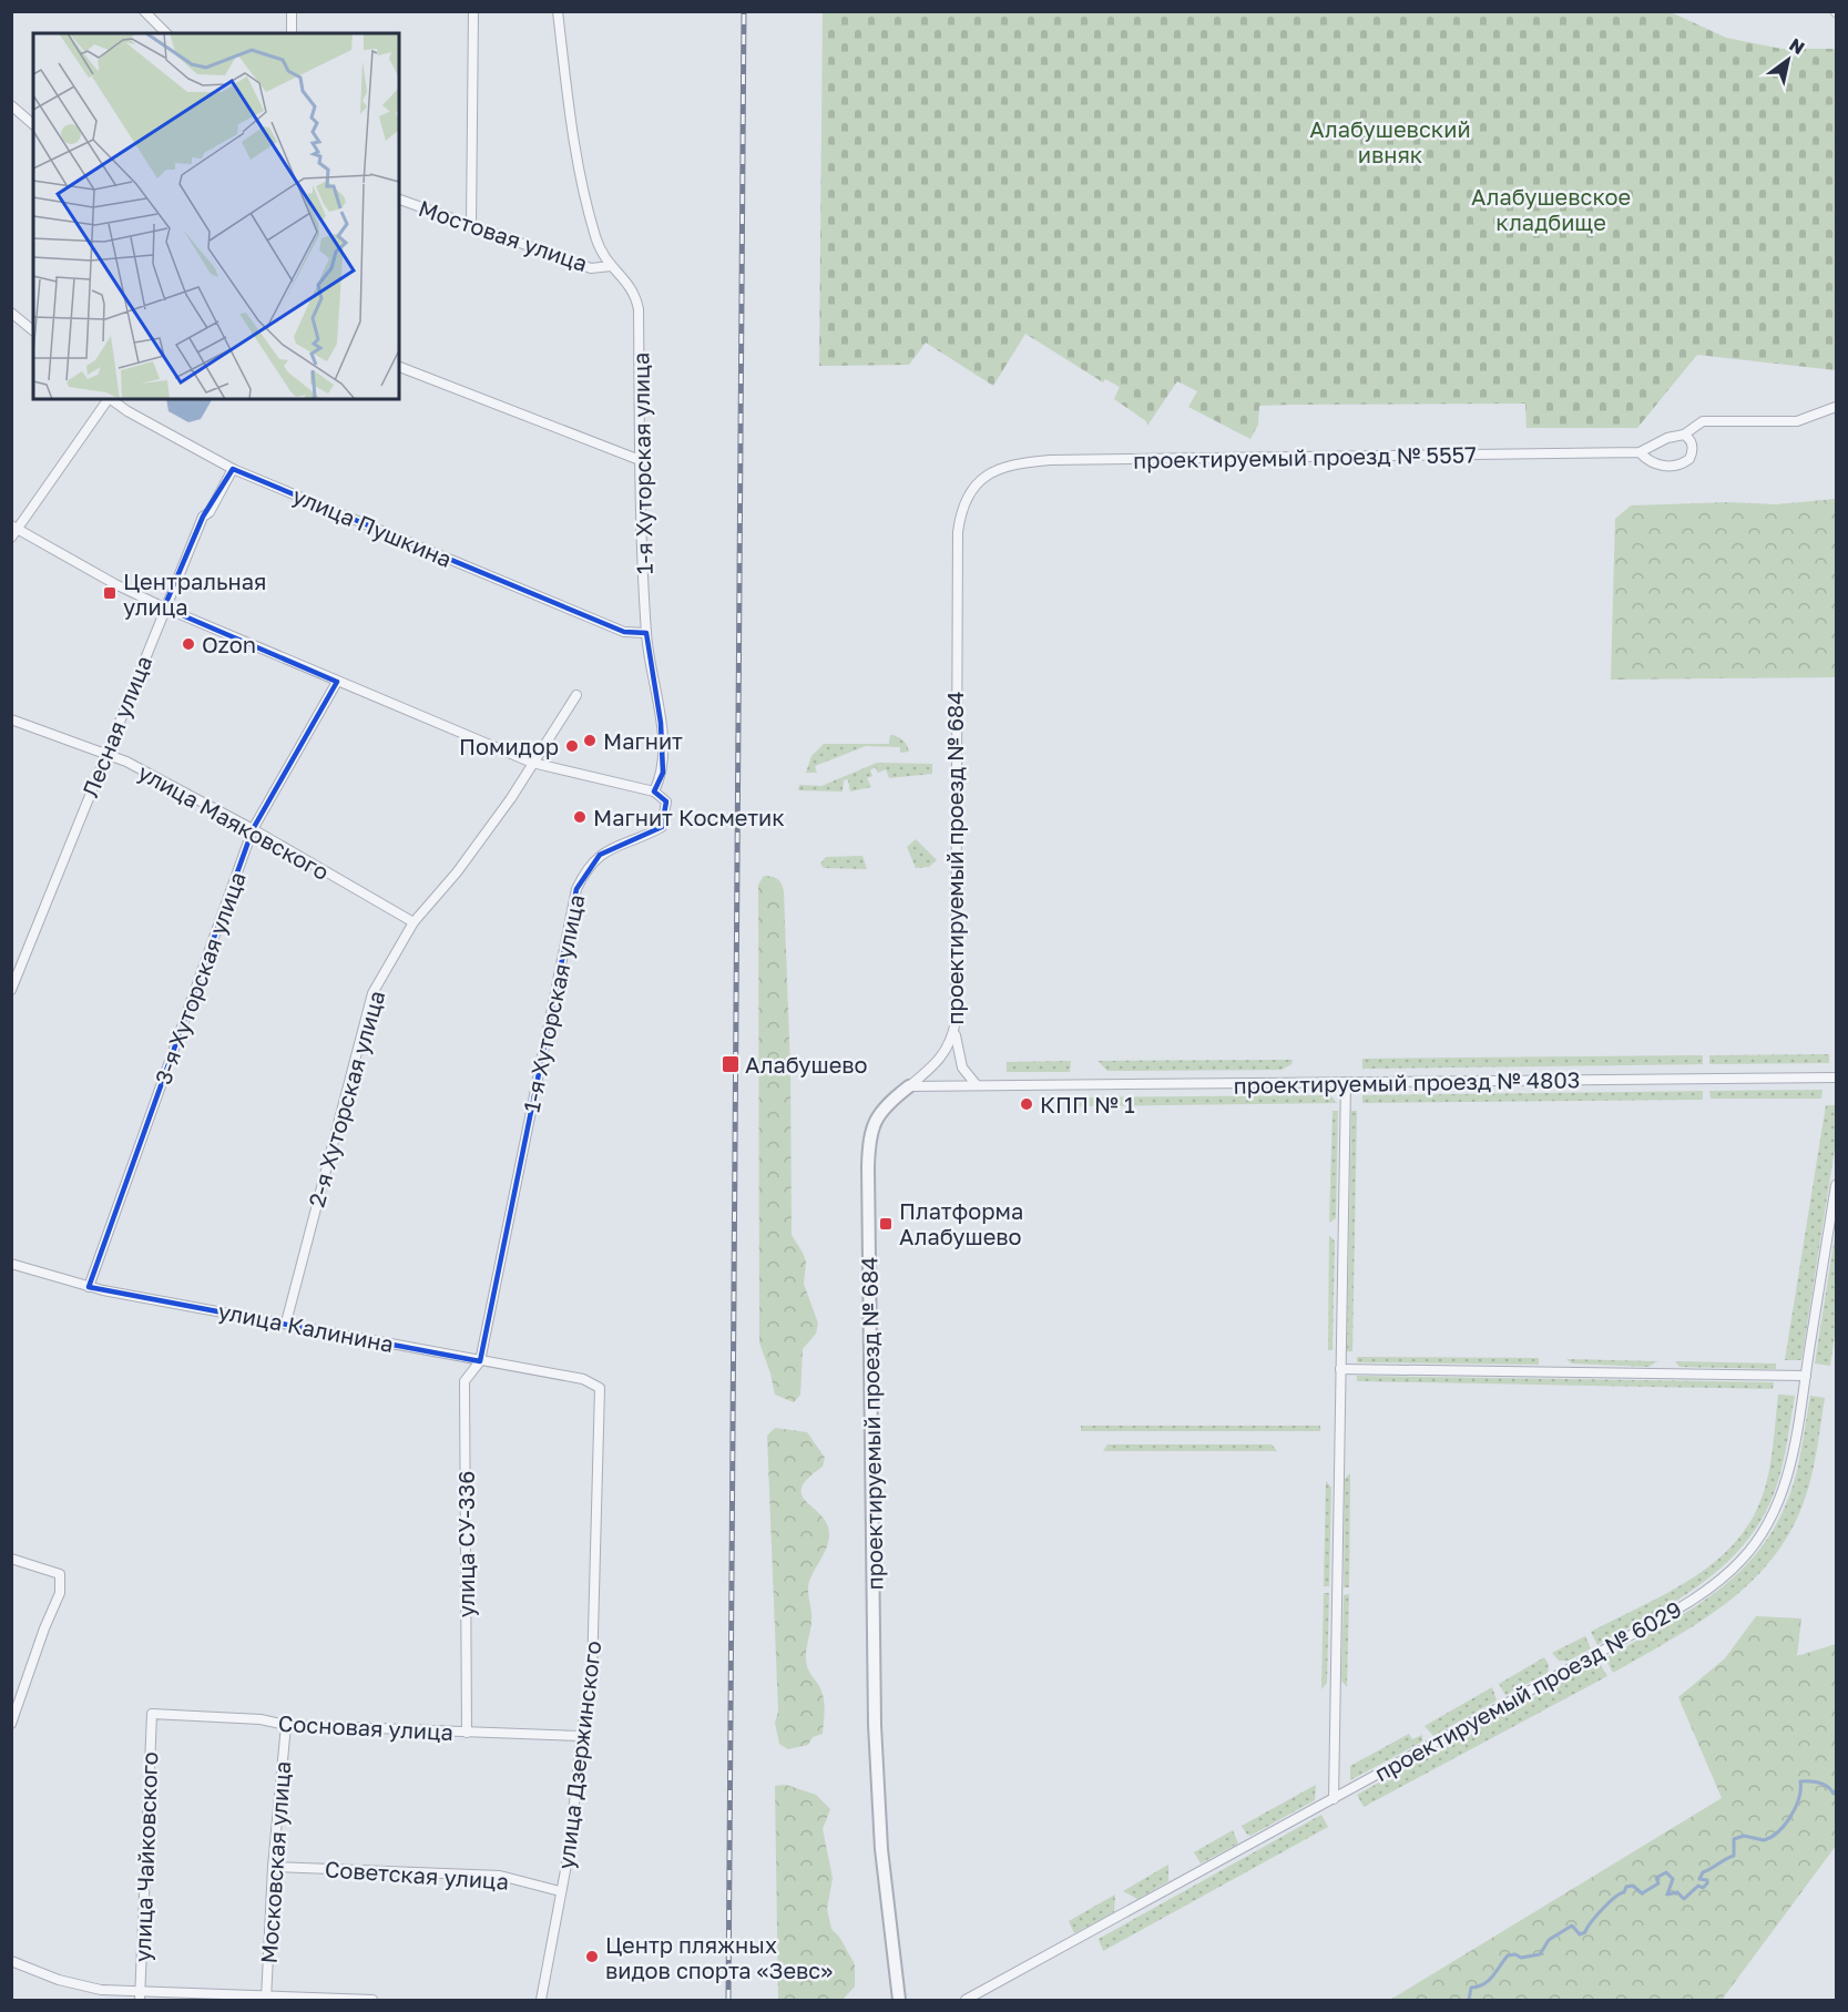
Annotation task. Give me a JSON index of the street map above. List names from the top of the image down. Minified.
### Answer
{"streets":{"street":["Мостовая улица","проектируемый проезд № 5557","1-я Хуторская улица","улица Пушкина","Лесная улица","улица Маяковского","проектируемый проезд № 684","3-я Хуторская улица","проектируемый проезд № 4803","2-я Хуторская улица","улица Калинина","улица СУ-336","проектируемый проезд № 6029","Сосновая улица","улица Дзержинского","улица Чайковского","Московская улица","Советская улица"]},"crossings":[["Мостовая улица","1-я Хуторская улица"],["проектируемый проезд № 5557","проектируемый проезд № 684"],["1-я Хуторская улица","улица Пушкина"],["1-я Хуторская улица","улица Калинина"],["1-я Хуторская улица","улица СУ-336"],["улица Пушкина","Лесная улица"],["Лесная улица","улица Маяковского"],["улица Маяковского","3-я Хуторская улица"],["улица Маяковского","2-я Хуторская улица"],["проектируемый проезд № 684","проектируемый проезд № 4803"],["3-я Хуторская улица","улица Калинина"],["2-я Хуторская улица","улица Калинина"],["улица Калинина","улица СУ-336"],["улица Калинина","улица Дзержинского"],["улица СУ-336","Сосновая улица"],["Сосновая улица","улица Дзержинского"],["Сосновая улица","улица Чайковского"],["Сосновая улица","Московская улица"],["улица Дзержинского","Советская улица"],["Московская улица","Советская улица"]],"parks":["Алабушевский ивняк","Алабушевское кладбище"],"places":{"transit":["Центральная улица","Алабушево","Платформа Алабушево"],"other":["Ozon","Магнит","Помидор","Магнит Косметик","КПП № 1","Центр пляжных видов спорта «Зевс»"]},"north":"top right"}
